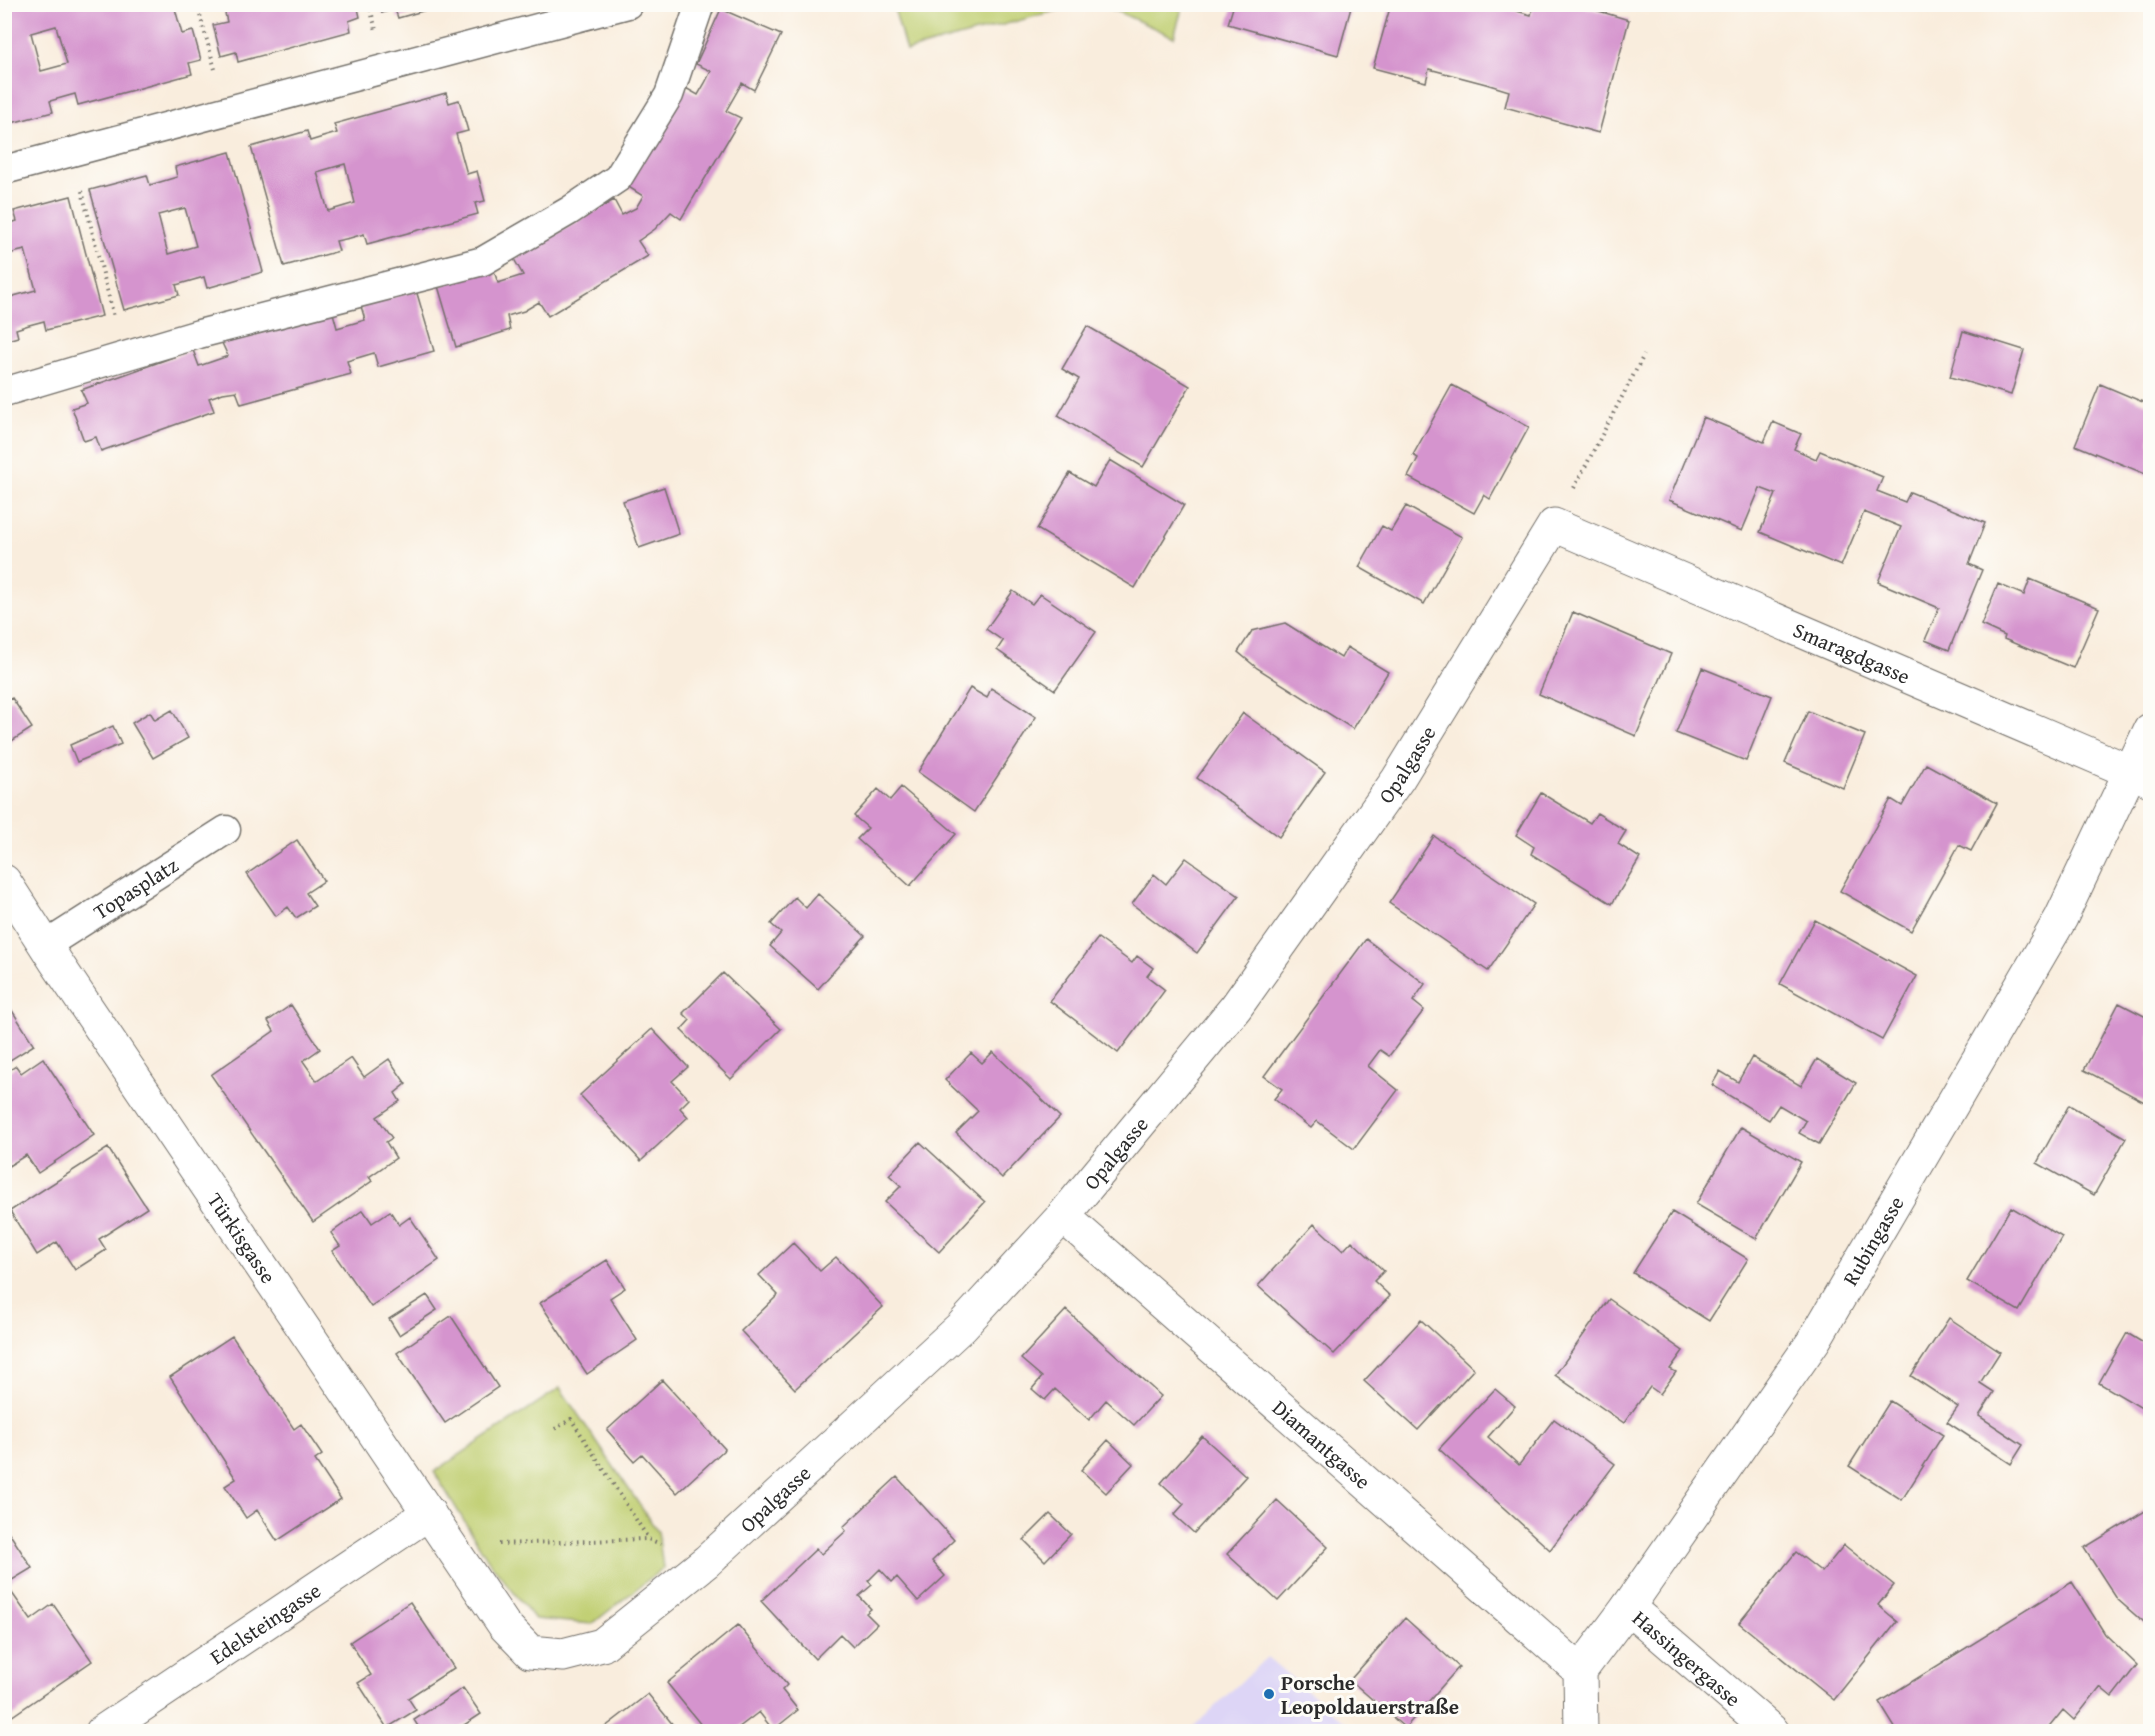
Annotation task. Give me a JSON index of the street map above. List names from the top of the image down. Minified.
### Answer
{"streets":{"street":["Smaragdgasse","Opalgasse","Türkisgasse","Rubingasse","Diamantgasse","Edelsteingasse","Hassingergasse"],"lane":["Topasplatz"]},"crossings":[["Smaragdgasse","Opalgasse"],["Smaragdgasse","Rubingasse"],["Opalgasse","Türkisgasse"],["Opalgasse","Diamantgasse"],["Opalgasse","Edelsteingasse"],["Topasplatz","Türkisgasse"],["Türkisgasse","Edelsteingasse"],["Rubingasse","Diamantgasse"],["Rubingasse","Hassingergasse"]],"places":["Porsche Leopoldauerstraße"]}
